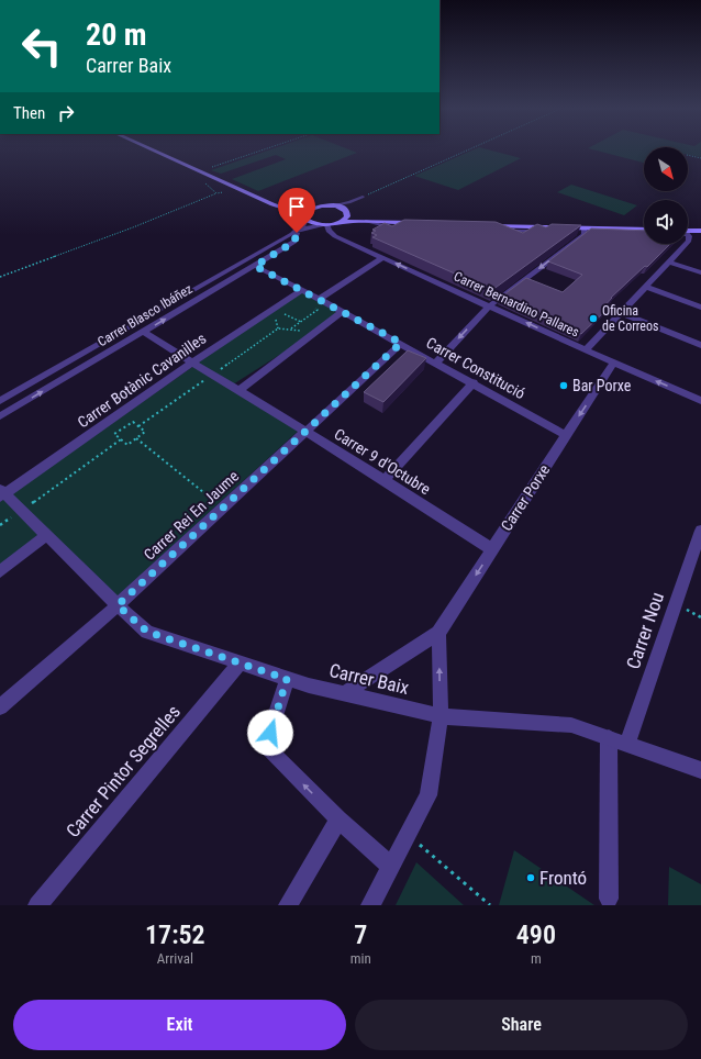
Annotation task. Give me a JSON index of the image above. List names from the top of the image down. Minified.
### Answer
{"streets":{"street":["Carrer Bernardino Pallares","Carrer Blasco Ibáñez","Carrer Constitució","Carrer Botànic Cavanilles","Carrer 9 d'Octubre","Carrer Porxe","Carrer Rei En Jaume","Carrer Nou","Carrer Baix","Carrer Pintor Segrelles"]},"crossings":[["Carrer Bernardino Pallares","Carrer Blasco Ibáñez"],["Carrer Bernardino Pallares","Carrer Porxe"],["Carrer Blasco Ibáñez","Carrer Constitució"],["Carrer Blasco Ibáñez","Carrer 9 d'Octubre"],["Carrer Constitució","Carrer Botànic Cavanilles"],["Carrer Constitució","Carrer Porxe"],["Carrer Constitució","Carrer Rei En Jaume"],["Carrer Botànic Cavanilles","Carrer 9 d'Octubre"],["Carrer Botànic Cavanilles","Carrer Baix"],["Carrer 9 d'Octubre","Carrer Porxe"],["Carrer 9 d'Octubre","Carrer Rei En Jaume"],["Carrer Porxe","Carrer Baix"],["Carrer Rei En Jaume","Carrer Baix"],["Carrer Nou","Carrer Baix"],["Carrer Baix","Carrer Pintor Segrelles"]],"one_way":["Carrer Porxe"],"places":["Oficina de Correos","Bar Porxe","Frontó"],"north":"bottom right","page":{"turn":["20 m","Carrer Baix"],"then":"Then","eta":["17:52","Arrival","7","min","490","m"],"buttons":["Exit","Share"]}}
